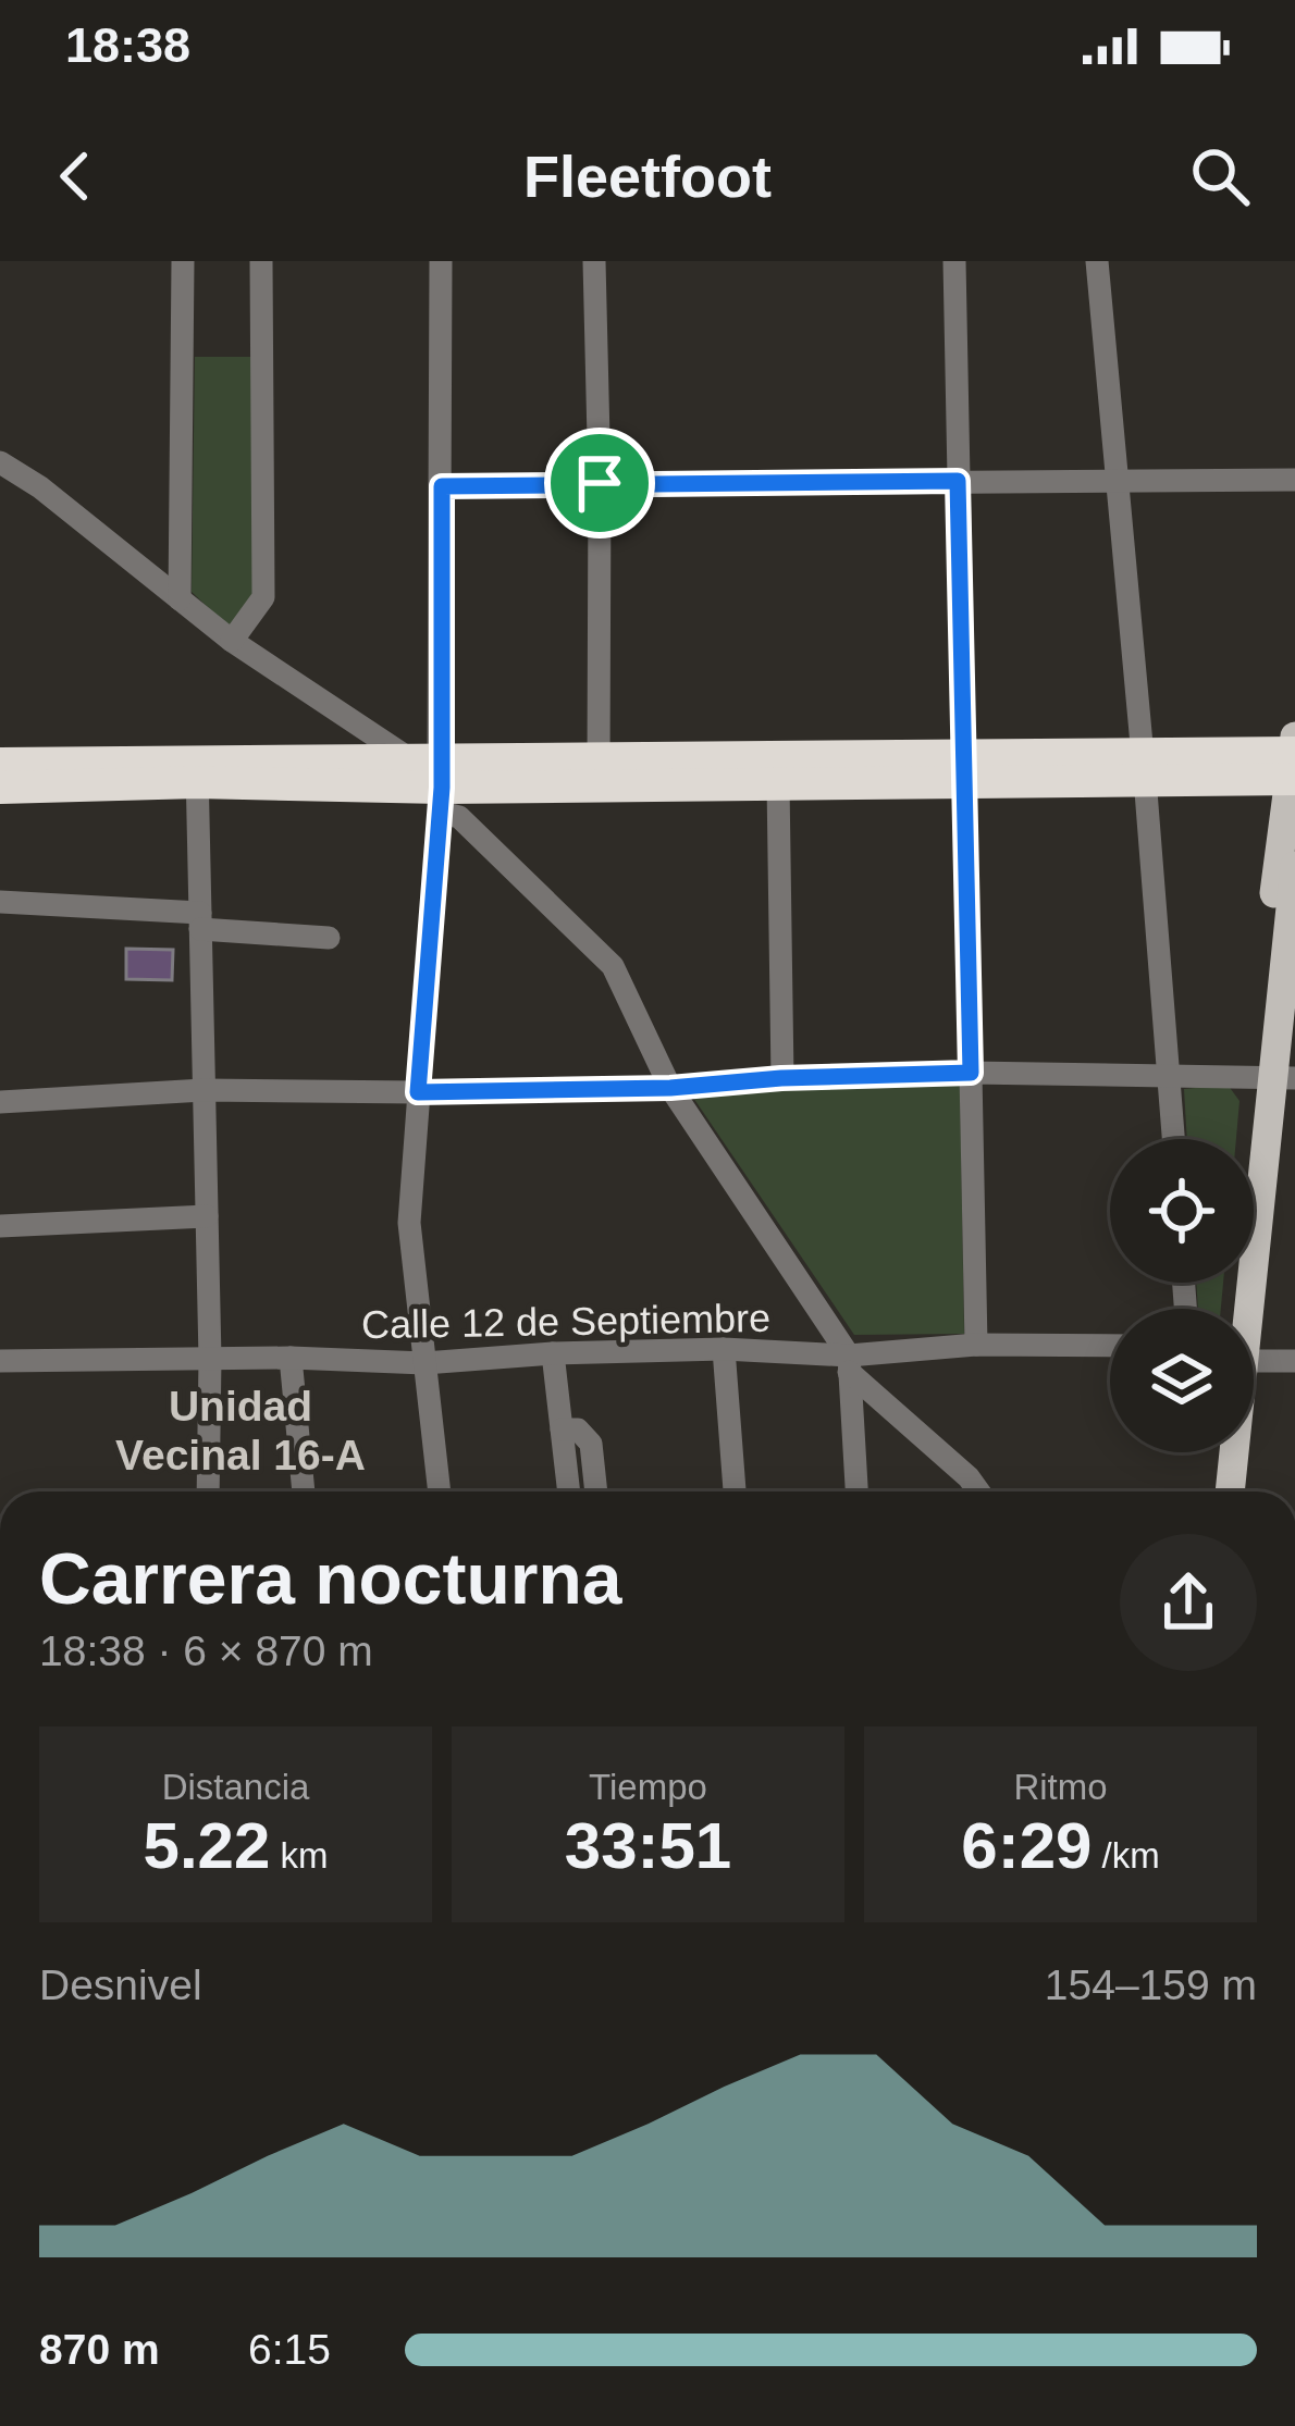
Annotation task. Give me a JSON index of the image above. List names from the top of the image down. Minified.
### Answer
{"streets":{"street":["Calle 12 de Septiembre"]},"districts":["Unidad Vecinal 16-A"],"page":{"status":"18:38","header":"Fleetfoot","heading":["Carrera nocturna","18:38 · 6 × 870 m"],"stats":[["Distancia","5.22 km"],["Tiempo","33:51"],["Ritmo","6:29 /km"]],"chart":["Desnivel","154–159 m"],"list":[{"name":"870 m","note":"6:15"}]}}
